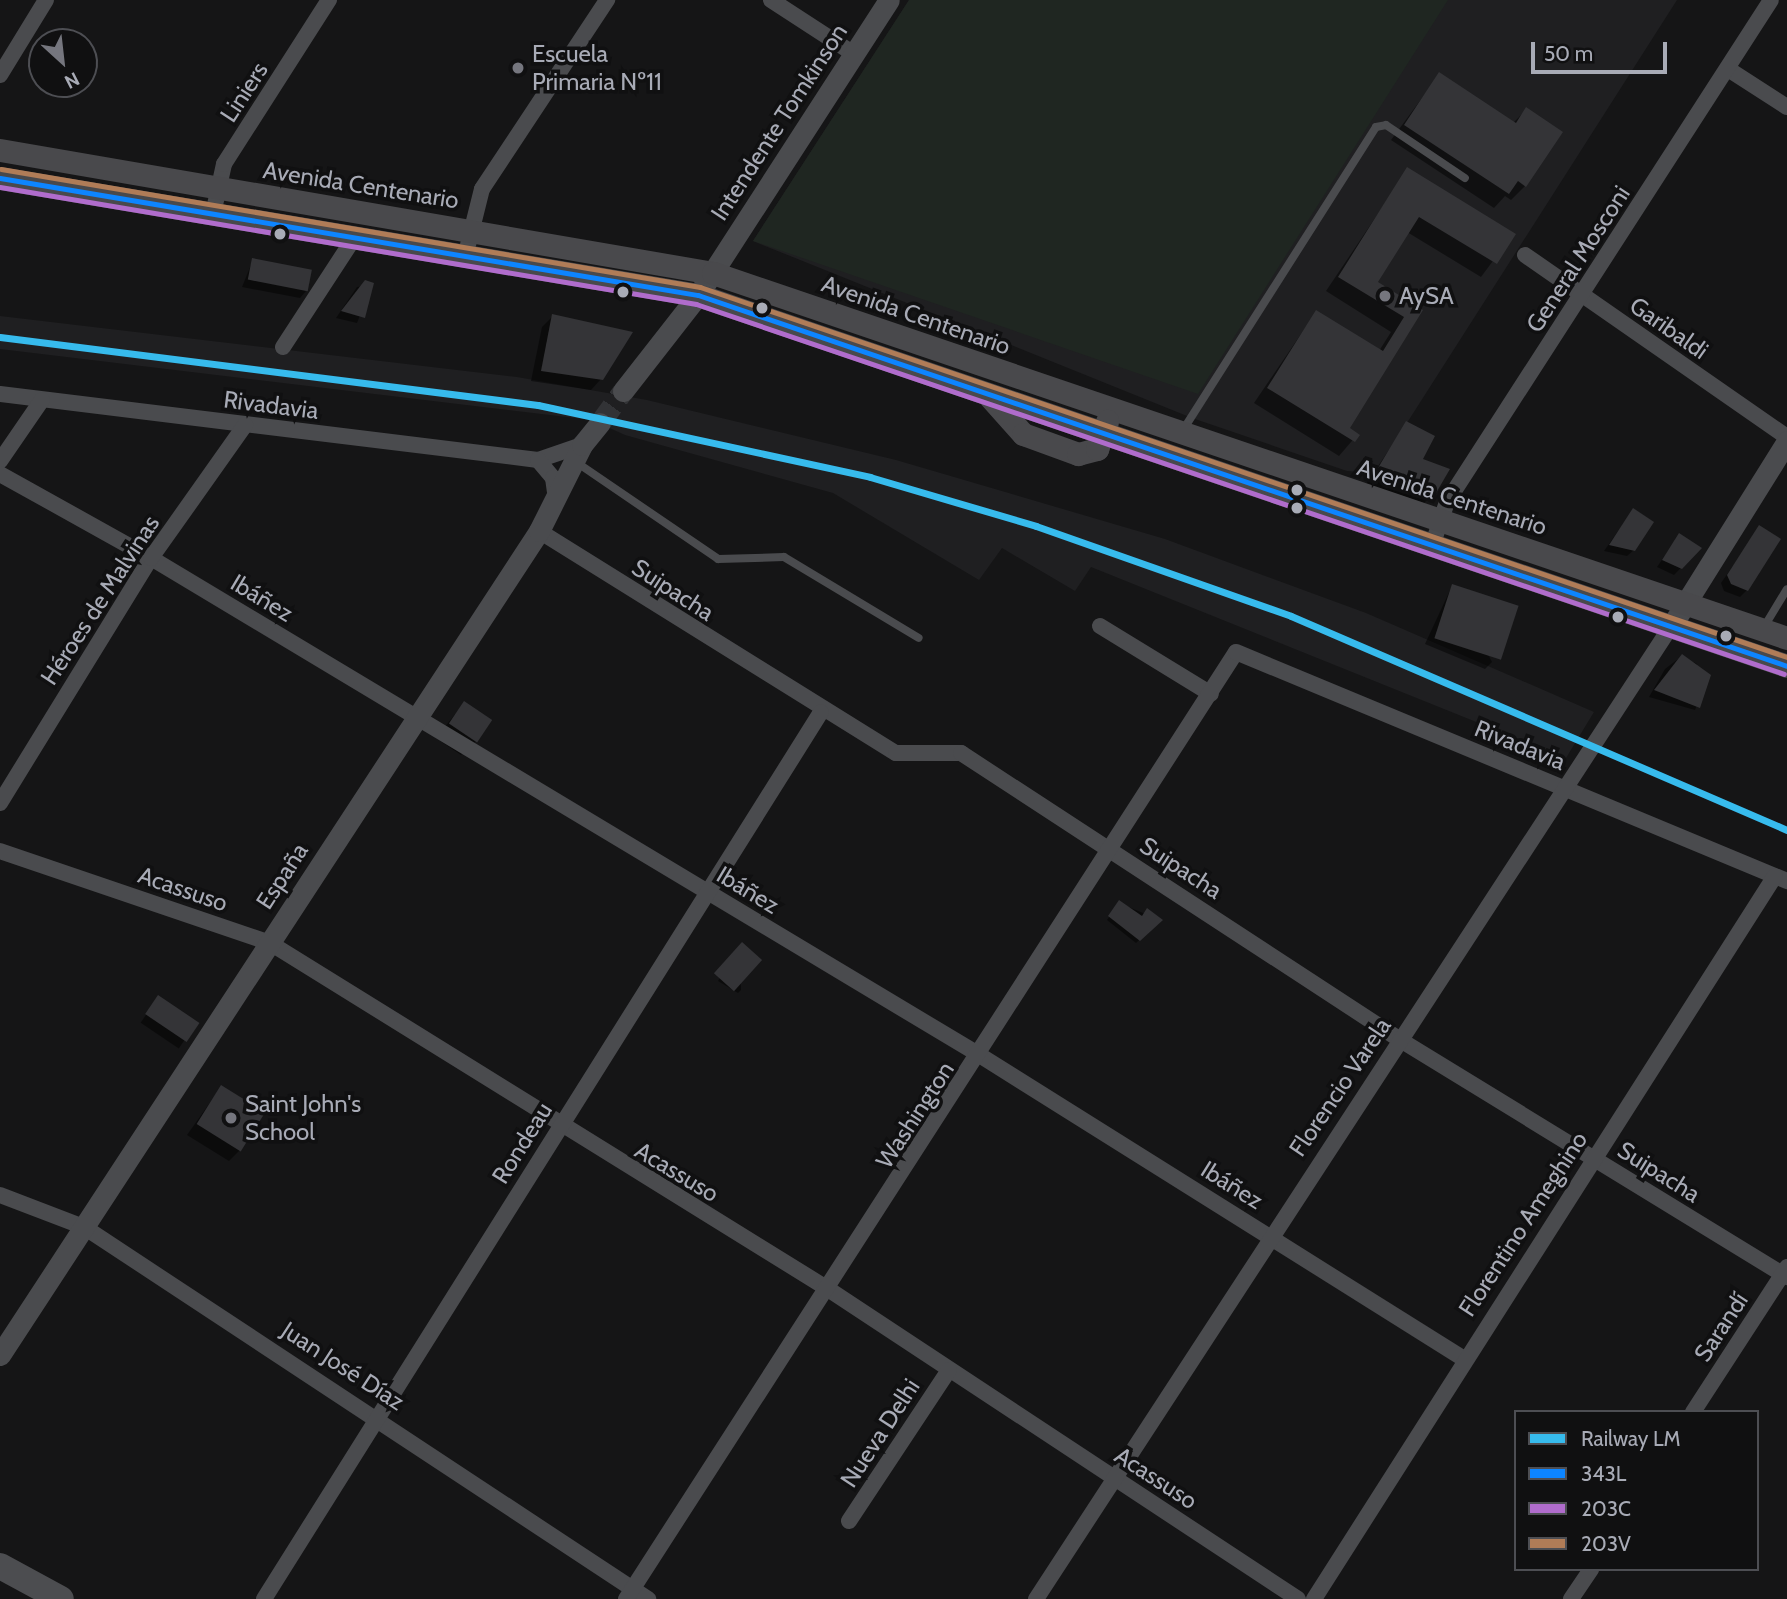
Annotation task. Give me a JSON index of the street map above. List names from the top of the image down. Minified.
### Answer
{"streets":{"main road":["Avenida Centenario"],"street":["Liniers","Intendente Tomkinson","General Mosconi","Garibaldi","Rivadavia","Suipacha","Ibáñez","Héroes de Malvinas","España","Acassuso","Florencio Varela","Washington","Rondeau","Florentino Ameghino","Sarandí","Juan José Díaz","Nueva Delhi"]},"crossings":[["Liniers","Avenida Centenario"],["Intendente Tomkinson","Avenida Centenario"],["Avenida Centenario","General Mosconi"],["Avenida Centenario","Florencio Varela"],["General Mosconi","Garibaldi"],["Garibaldi","Florencio Varela"],["Rivadavia","Héroes de Malvinas"],["Rivadavia","España"],["Rivadavia","Florencio Varela"],["Rivadavia","Washington"],["Rivadavia","Florentino Ameghino"],["Suipacha","España"],["Suipacha","Florencio Varela"],["Suipacha","Washington"],["Suipacha","Rondeau"],["Suipacha","Florentino Ameghino"],["Suipacha","Sarandí"],["Ibáñez","Héroes de Malvinas"],["Ibáñez","España"],["Ibáñez","Florencio Varela"],["Ibáñez","Washington"],["Ibáñez","Rondeau"],["Ibáñez","Florentino Ameghino"],["España","Acassuso"],["España","Juan José Díaz"],["Acassuso","Florencio Varela"],["Acassuso","Washington"],["Acassuso","Rondeau"],["Acassuso","Nueva Delhi"],["Washington","Juan José Díaz"],["Rondeau","Juan José Díaz"]],"places":["Escuela Primaria Nº11","AySA","Saint John's School"],"lines":["transit line 203V","transit line 343L","transit line 203C","rail line LM"],"legend":["Railway LM","343L","203C","203V"],"scale_bar":"50 m","north":"bottom right"}
